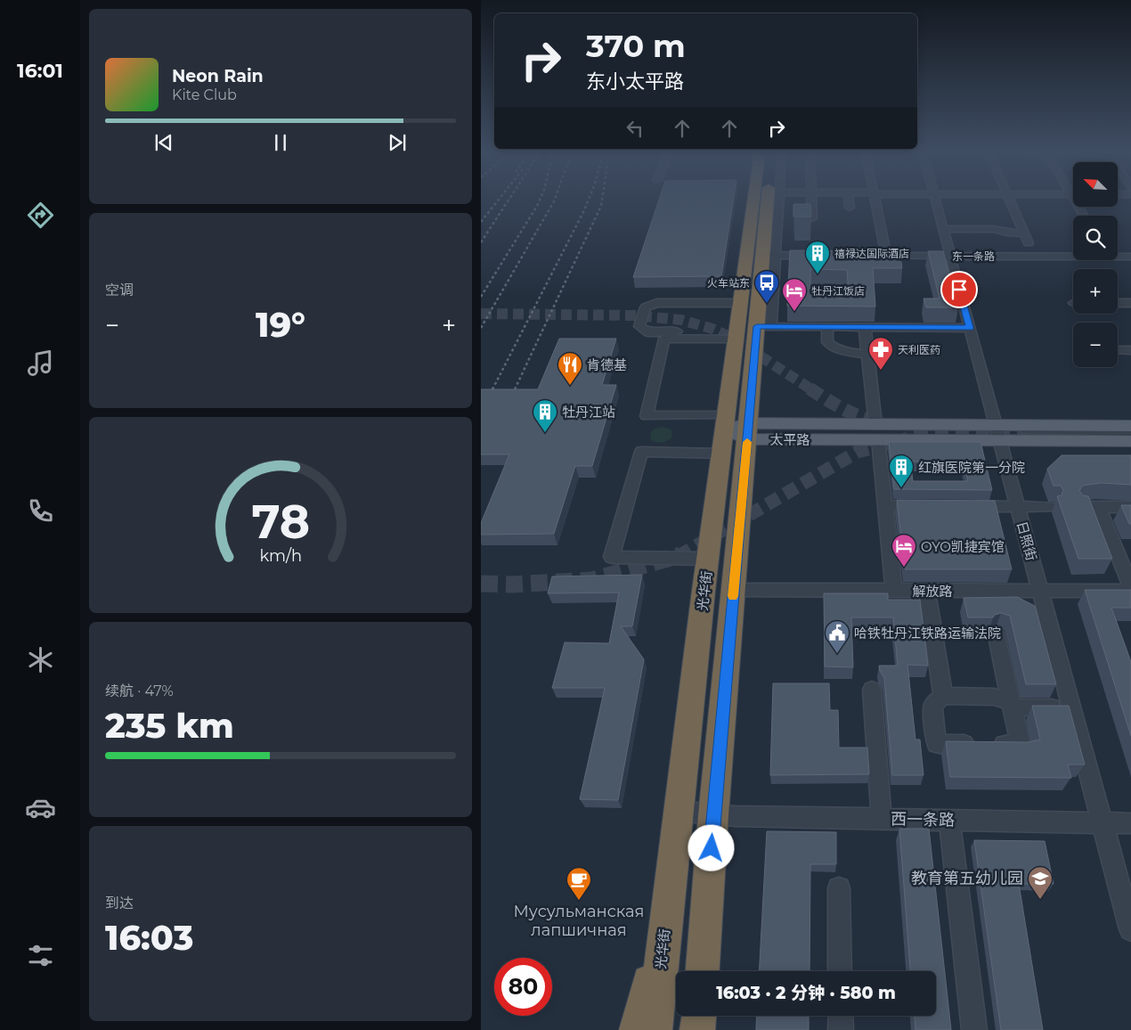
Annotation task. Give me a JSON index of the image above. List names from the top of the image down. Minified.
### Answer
{"streets":{"highway":["光华街"],"main road":["太平路"],"street":["东一条路","日照街","解放路","西一条路"]},"crossings":[["东一条路","日照街"],["太平路","日照街"],["太平路","光华街"],["日照街","解放路"],["日照街","西一条路"]],"places":{"building":["禧禄达国际酒店","牡丹江站","红旗医院第一分院"],"bus stop":["火车站东"],"hotel":["牡丹江饭店","OYO凯捷宾馆"],"pharmacy":["天利医药"],"restaurant":["肯德基"],"public building":["哈铁牡丹江铁路运输法院"],"school or university":["教育第五幼儿园"],"cafe":["Мусульманская лапшичная"]},"north":"top left","page":{"tabs":"16:01","turn":["370 m","东小太平路"],"song":["Neon Rain","Kite Club"],"map_buttons":["+","−"],"tile":["空调",["续航 · 47%","235 km"],["到达","16:03"]],"heat":["−","19°","+"],"limit":"80","trip":"16:03 · 2 分钟 · 580 m","gauge":["78","km/h"]}}
